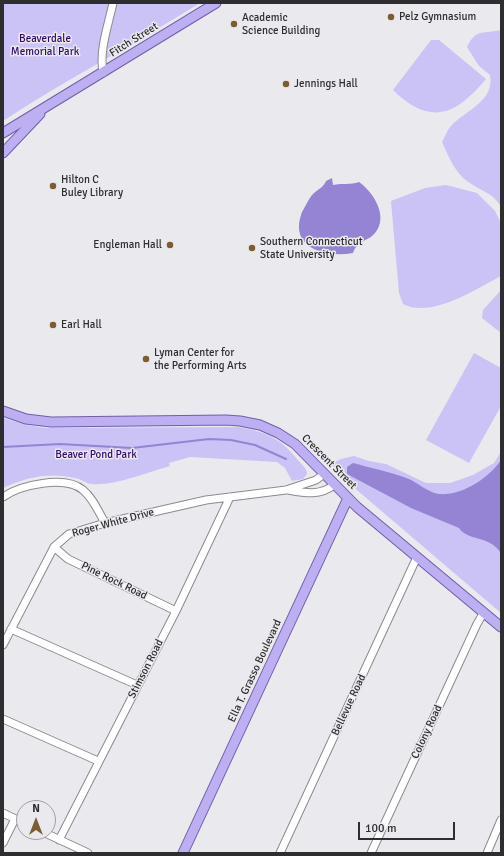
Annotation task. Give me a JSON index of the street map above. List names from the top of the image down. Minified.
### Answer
{"streets":{"main road":["Fitch Street","Crescent Street","Ella T. Grasso Boulevard"],"street":["Roger White Drive","Pine Rock Road","Stimson Road","Bellevue Road","Colony Road"]},"crossings":[["Crescent Street","Roger White Drive"],["Crescent Street","Ella T. Grasso Boulevard"],["Crescent Street","Bellevue Road"],["Crescent Street","Colony Road"],["Roger White Drive","Pine Rock Road"],["Roger White Drive","Stimson Road"],["Pine Rock Road","Stimson Road"]],"parks":["Beaverdale Memorial Park","Beaver Pond Park"],"places":["Pelz Gymnasium","Academic Science Building","Jennings Hall","Hilton C Buley Library","Engleman Hall","Southern Connecticut State University","Earl Hall","Lyman Center for the Performing Arts"],"scale_bar":"100 m","north":"top"}
